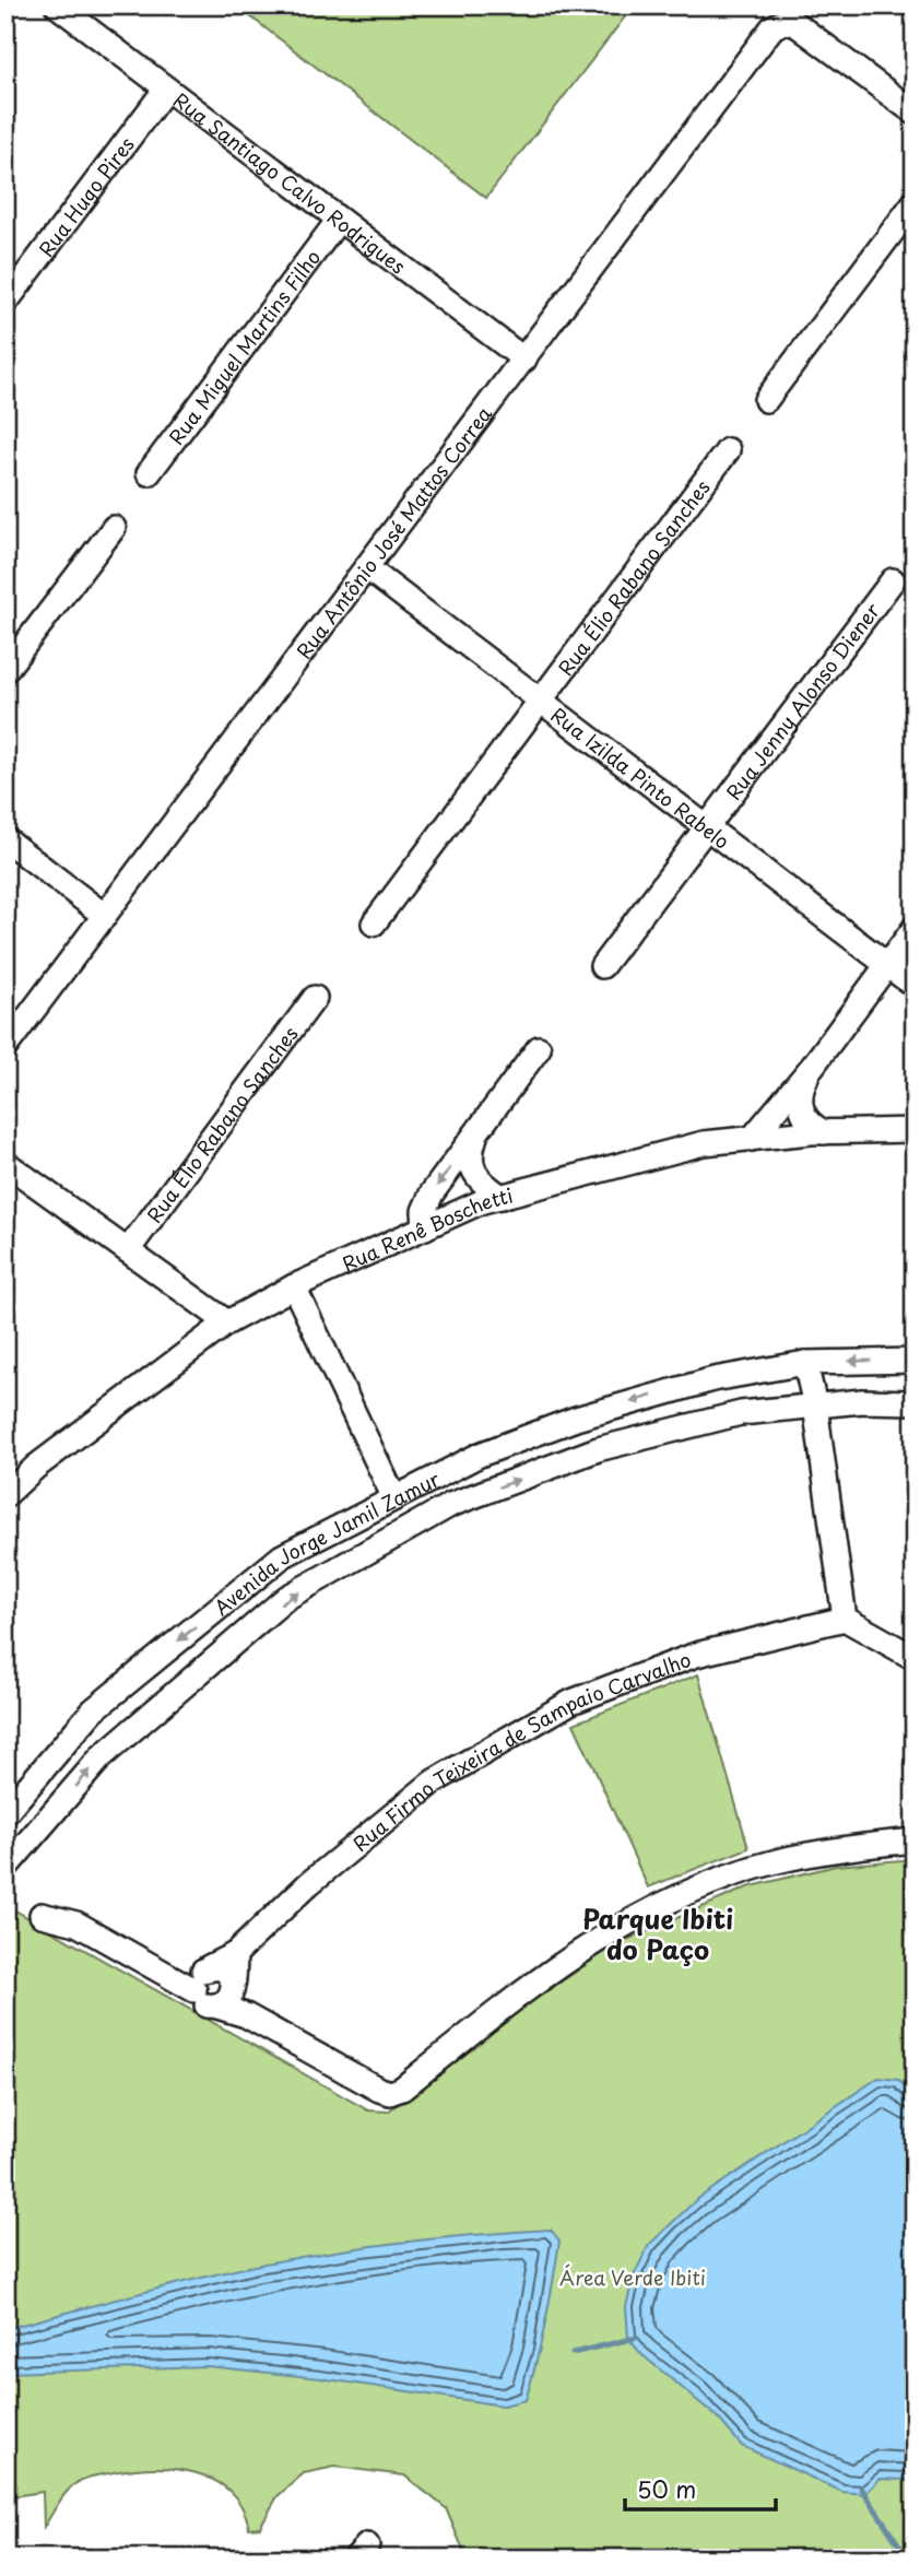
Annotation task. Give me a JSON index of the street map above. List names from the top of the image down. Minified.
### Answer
{"streets":{"street":["Rua Santiago Calvo Rodrigues","Rua Hugo Pires","Rua Miguel Martins Filho","Rua Antônio José Mattos Correa","Rua Élio Rabano Sanches","Rua Jenny Alonso Diener","Rua Izilda Pinto Rabelo","Rua Renê Boschetti","Avenida Jorge Jamil Zamur","Rua Firmo Teixeira de Sampaio Carvalho"]},"crossings":[["Rua Santiago Calvo Rodrigues","Rua Hugo Pires"],["Rua Santiago Calvo Rodrigues","Rua Miguel Martins Filho"],["Rua Santiago Calvo Rodrigues","Rua Antônio José Mattos Correa"],["Rua Antônio José Mattos Correa","Rua Izilda Pinto Rabelo"],["Rua Élio Rabano Sanches","Rua Izilda Pinto Rabelo"],["Rua Jenny Alonso Diener","Rua Izilda Pinto Rabelo"]],"districts":["Parque Ibiti do Paço"],"parks":["Área Verde Ibiti"],"scale_bar":"50 m"}
